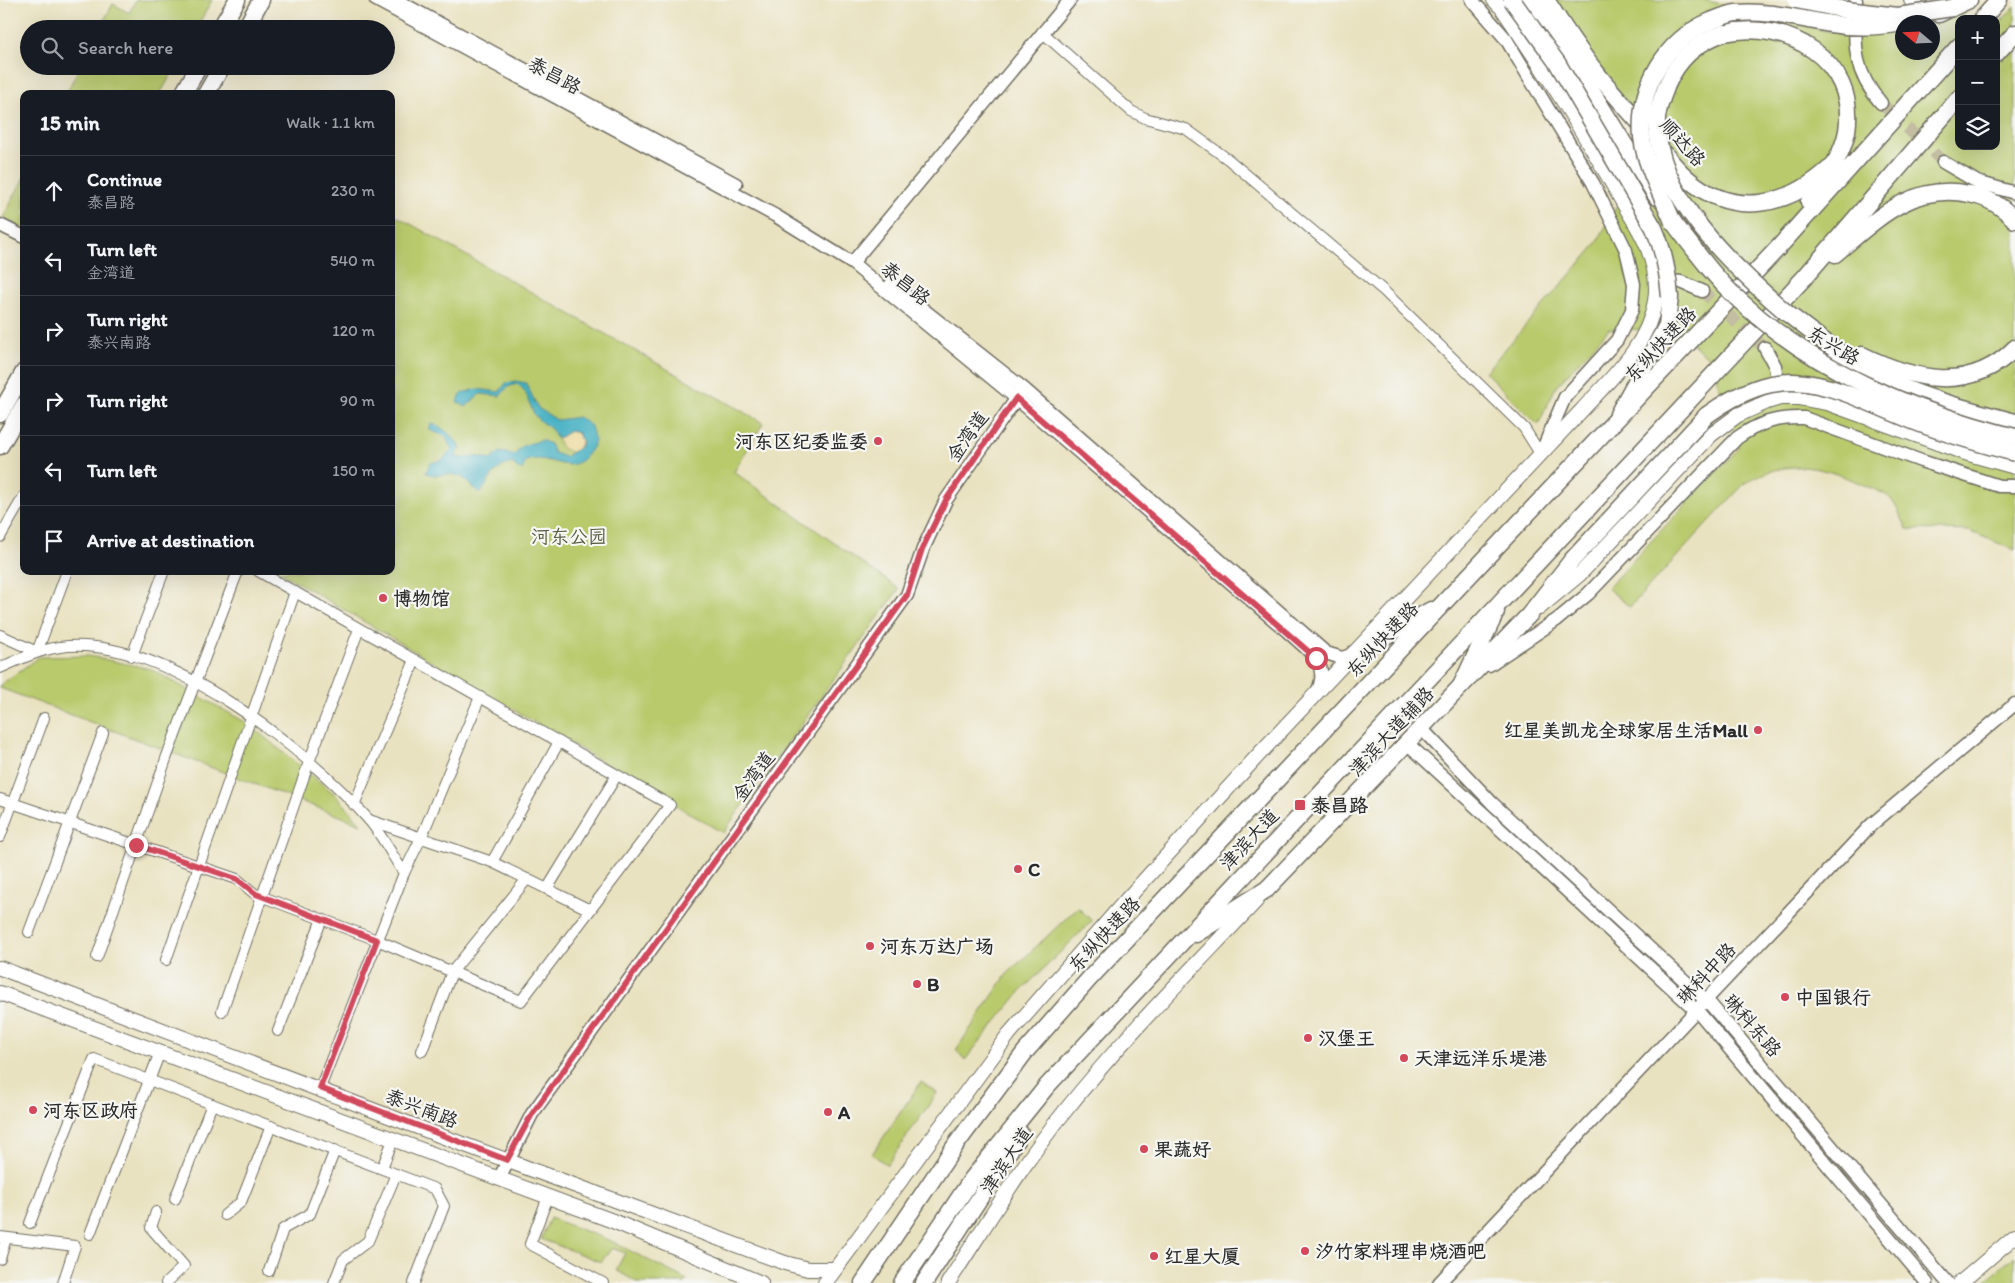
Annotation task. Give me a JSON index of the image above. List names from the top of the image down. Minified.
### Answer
{"streets":{"main road":["顺达路","东纵快速路","东兴路","津滨大道辅路","津滨大道","泰兴南路"],"street":["泰昌路","金湾道","琳科中路","琳科东路"]},"crossings":[["泰昌路","金湾道"],["顺达路","东兴路"],["金湾道","泰兴南路"],["津滨大道辅路","津滨大道"],["津滨大道辅路","琳科东路"],["琳科中路","琳科东路"]],"parks":["河东公园"],"places":{"other":["河东区纪委监委","博物馆","红星美凯龙全球家居生活Mall","C","河东万达广场","B","中国银行","汉堡王","天津远洋乐堤港","河东区政府","A","果蔬好","汐竹家料理串烧酒吧","红星大厦"],"transit":["泰昌路"]},"north":"left","page":{"map_buttons":["+","−"],"search":"Search here","heading":["15 min","Walk · 1.1 km"],"list":[["Continue","泰昌路","230 m"],["Turn left","金湾道","540 m"],["Turn right","泰兴南路","120 m"],["Turn right","90 m"],["Turn left","150 m"],"Arrive at destination"]}}
